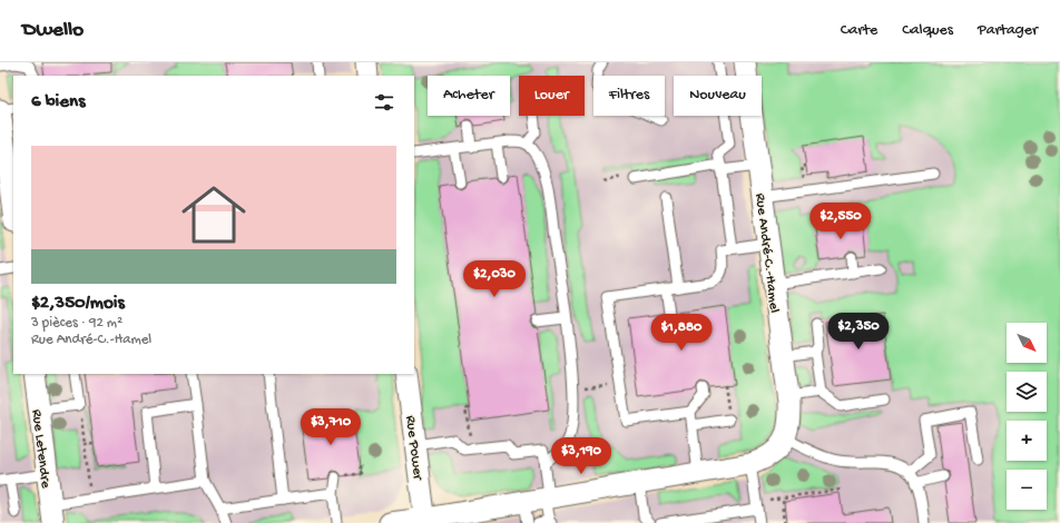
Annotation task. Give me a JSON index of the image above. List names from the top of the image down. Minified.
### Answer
{"streets":{"street":["Rue André-C.-Hamel","Rue Power","Rue Letendre"]},"north":"bottom right","page":{"header":"Dwello","nav":["Carte","Calques","Partager"],"chip":["Acheter","Louer","Filtres","Nouveau"],"heading":"6 biens","list":[{"name":"$2,350/mois","note":"3 pièces · 92 m² · Rue André-C.-Hamel"}],"price":["$2,550","$2,030","$2,350","$1,880","$3,710","$3,190"],"map_buttons":["+","−"]}}
